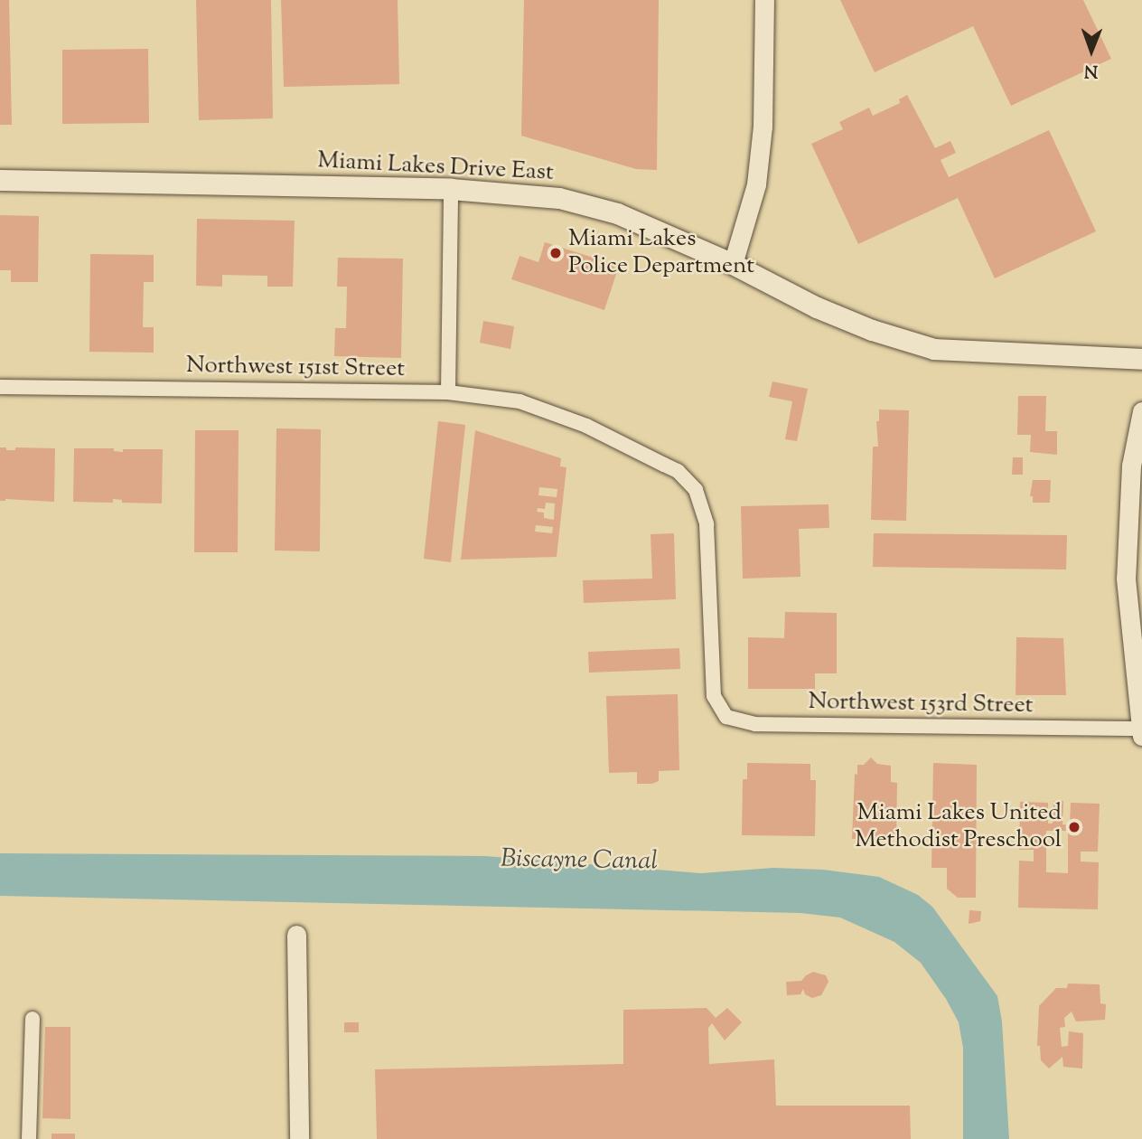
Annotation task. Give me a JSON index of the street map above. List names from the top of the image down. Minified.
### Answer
{"streets":{"main road":["Miami Lakes Drive East"],"street":["Northwest 151st Street","Northwest 153rd Street"]},"crossings":[["Northwest 151st Street","Northwest 153rd Street"]],"water":["Biscayne Canal"],"places":["Miami Lakes Police Department","Miami Lakes United Methodist Preschool"],"north":"bottom"}
